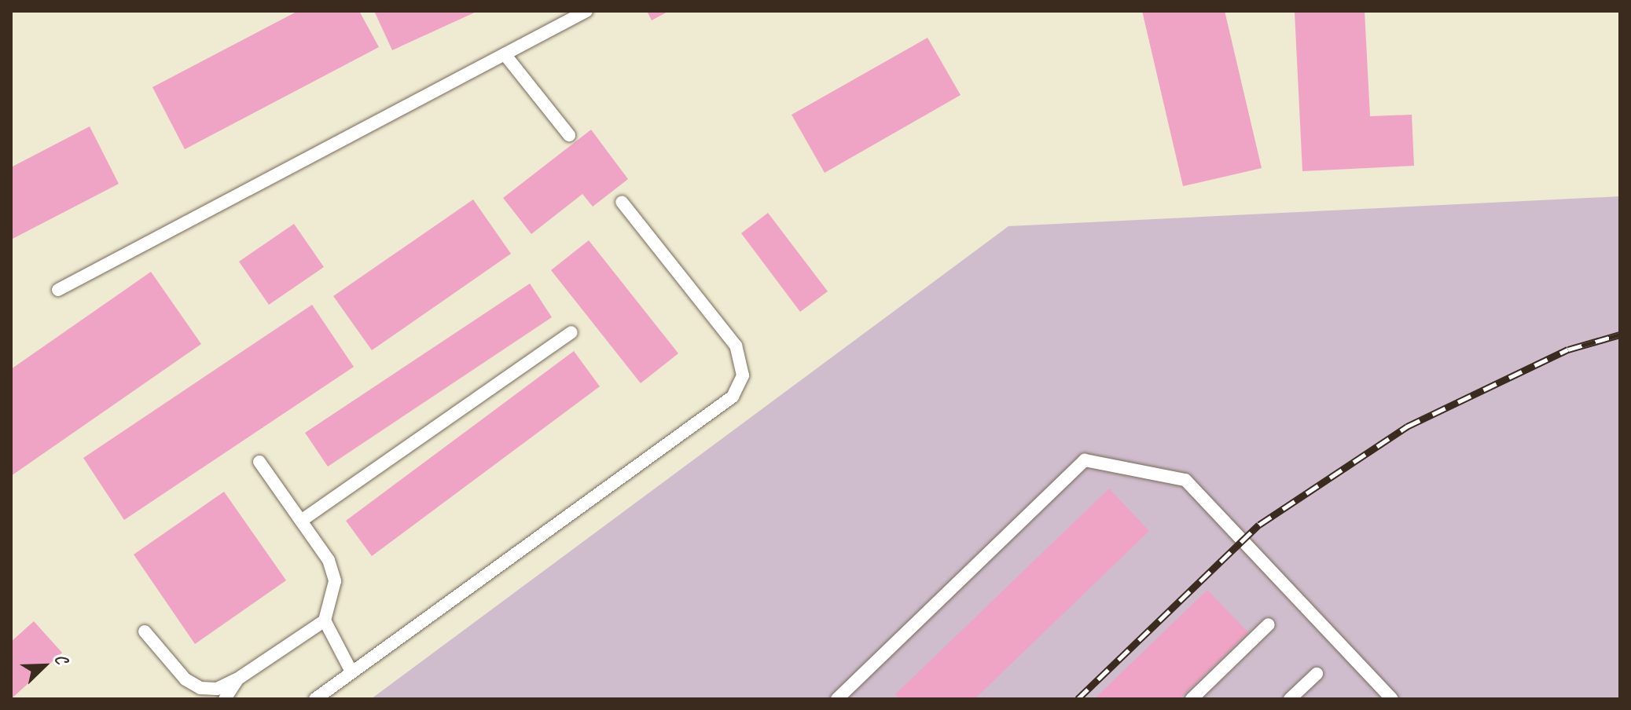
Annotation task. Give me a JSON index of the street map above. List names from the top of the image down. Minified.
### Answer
{"north":"top right"}
